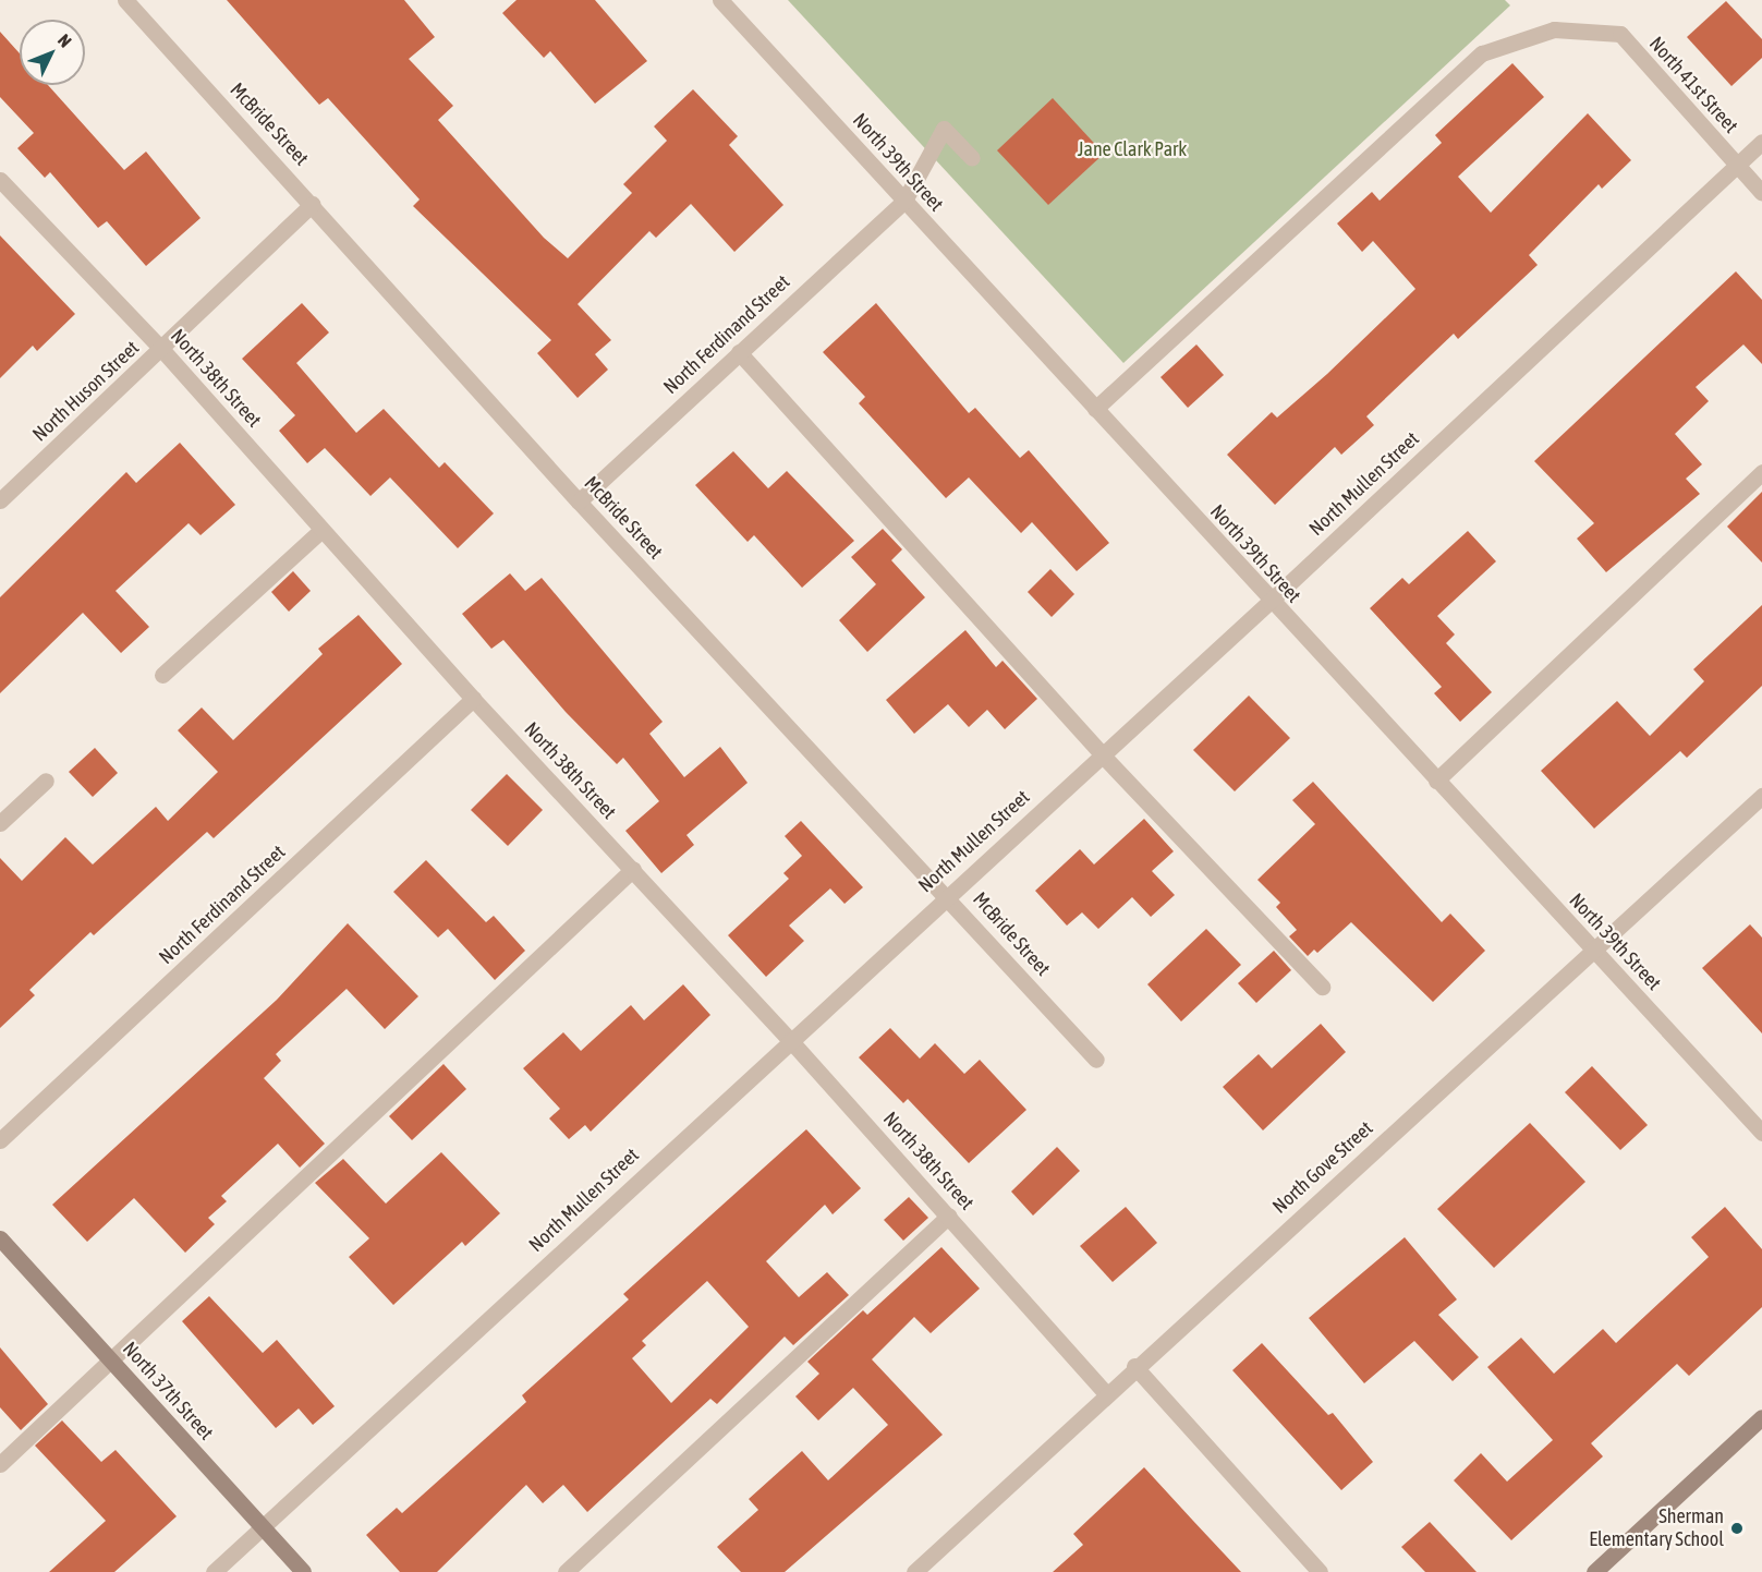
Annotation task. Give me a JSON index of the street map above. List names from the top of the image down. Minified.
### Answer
{"streets":{"street":["North 41st Street","McBride Street","North 39th Street","North Ferdinand Street","North 38th Street","North Huson Street","North Mullen Street","North Gove Street","North 37th Street"]},"crossings":[["North 41st Street","North 39th Street"],["North 41st Street","North Mullen Street"],["McBride Street","North Ferdinand Street"],["McBride Street","North Huson Street"],["McBride Street","North Mullen Street"],["North 39th Street","North Ferdinand Street"],["North 39th Street","North Mullen Street"],["North 39th Street","North Gove Street"],["North Ferdinand Street","North 38th Street"],["North 38th Street","North Huson Street"],["North 38th Street","North Mullen Street"],["North 38th Street","North Gove Street"],["North Mullen Street","North 37th Street"]],"parks":["Jane Clark Park"],"places":["Sherman Elementary School"],"north":"top right"}
